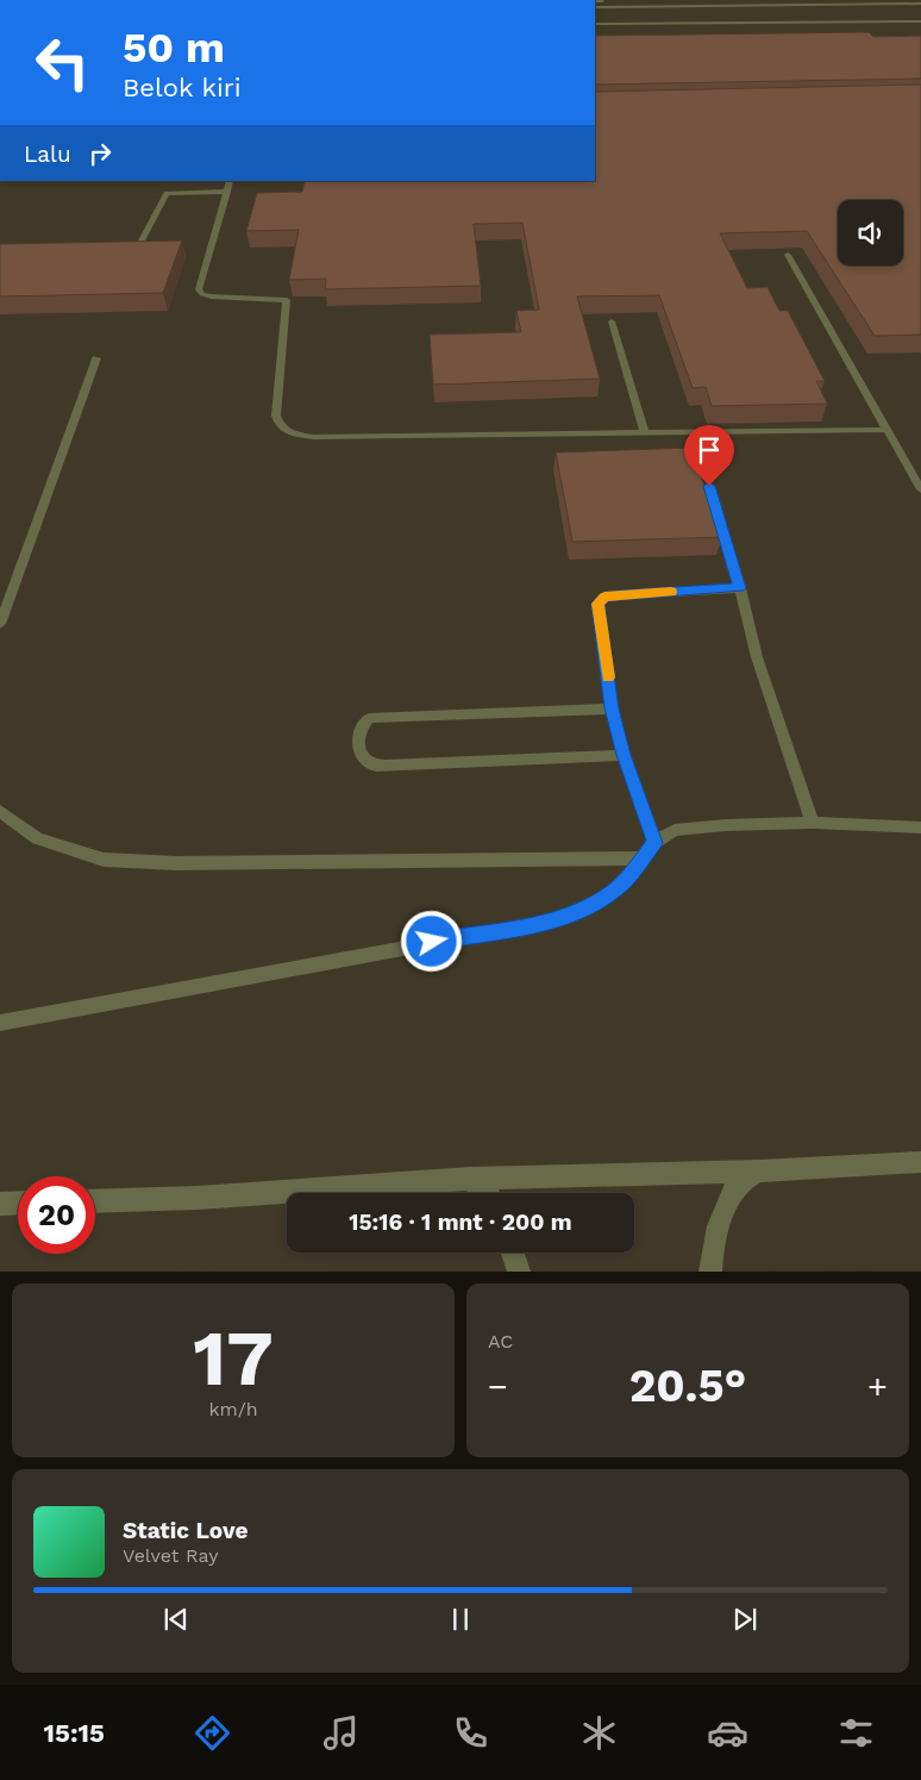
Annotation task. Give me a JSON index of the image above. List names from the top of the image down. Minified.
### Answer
{"page":{"turn":["50 m","Belok kiri"],"then":"Lalu","limit":"20","trip":"15:16 · 1 mnt · 200 m","tile":[["17","km/h"],"AC"],"heat":["−","20.5°","+"],"song":["Static Love","Velvet Ray"],"tabs":"15:15"}}
